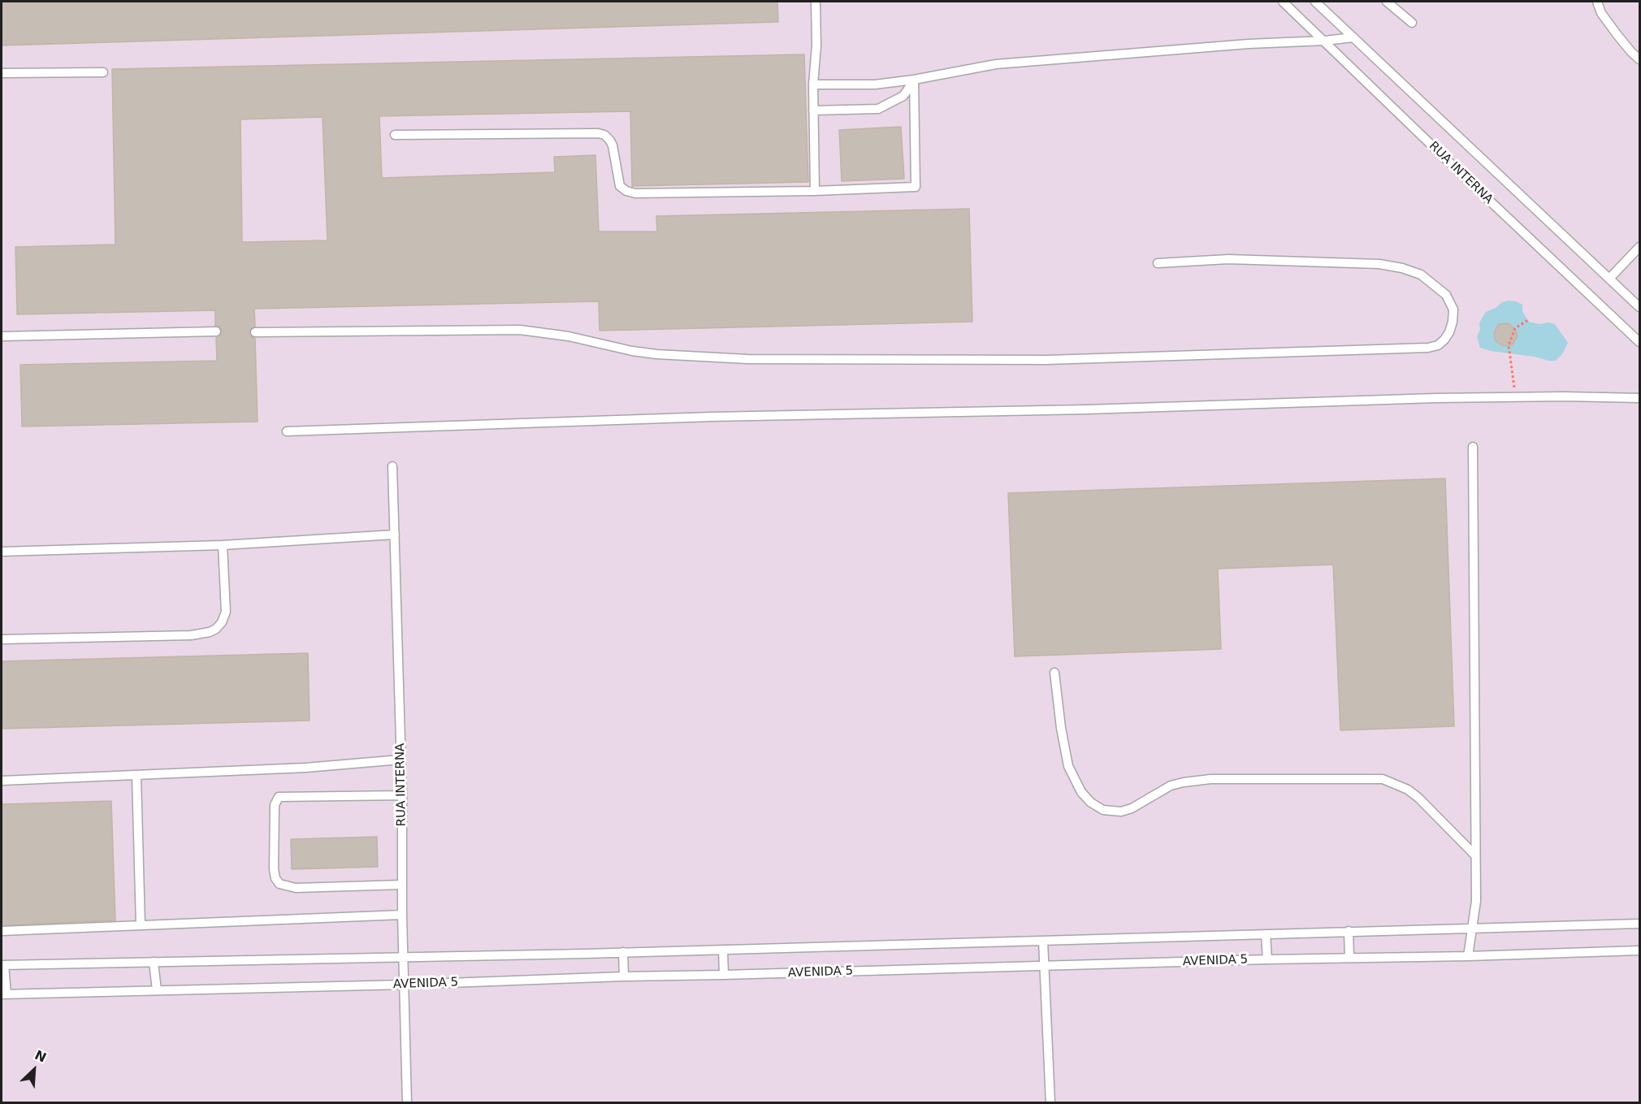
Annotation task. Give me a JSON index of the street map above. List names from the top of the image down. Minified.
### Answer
{"streets":{"lane":["RUA INTERNA","AVENIDA 5"]},"crossings":[["RUA INTERNA","AVENIDA 5"]],"north":"top right"}
